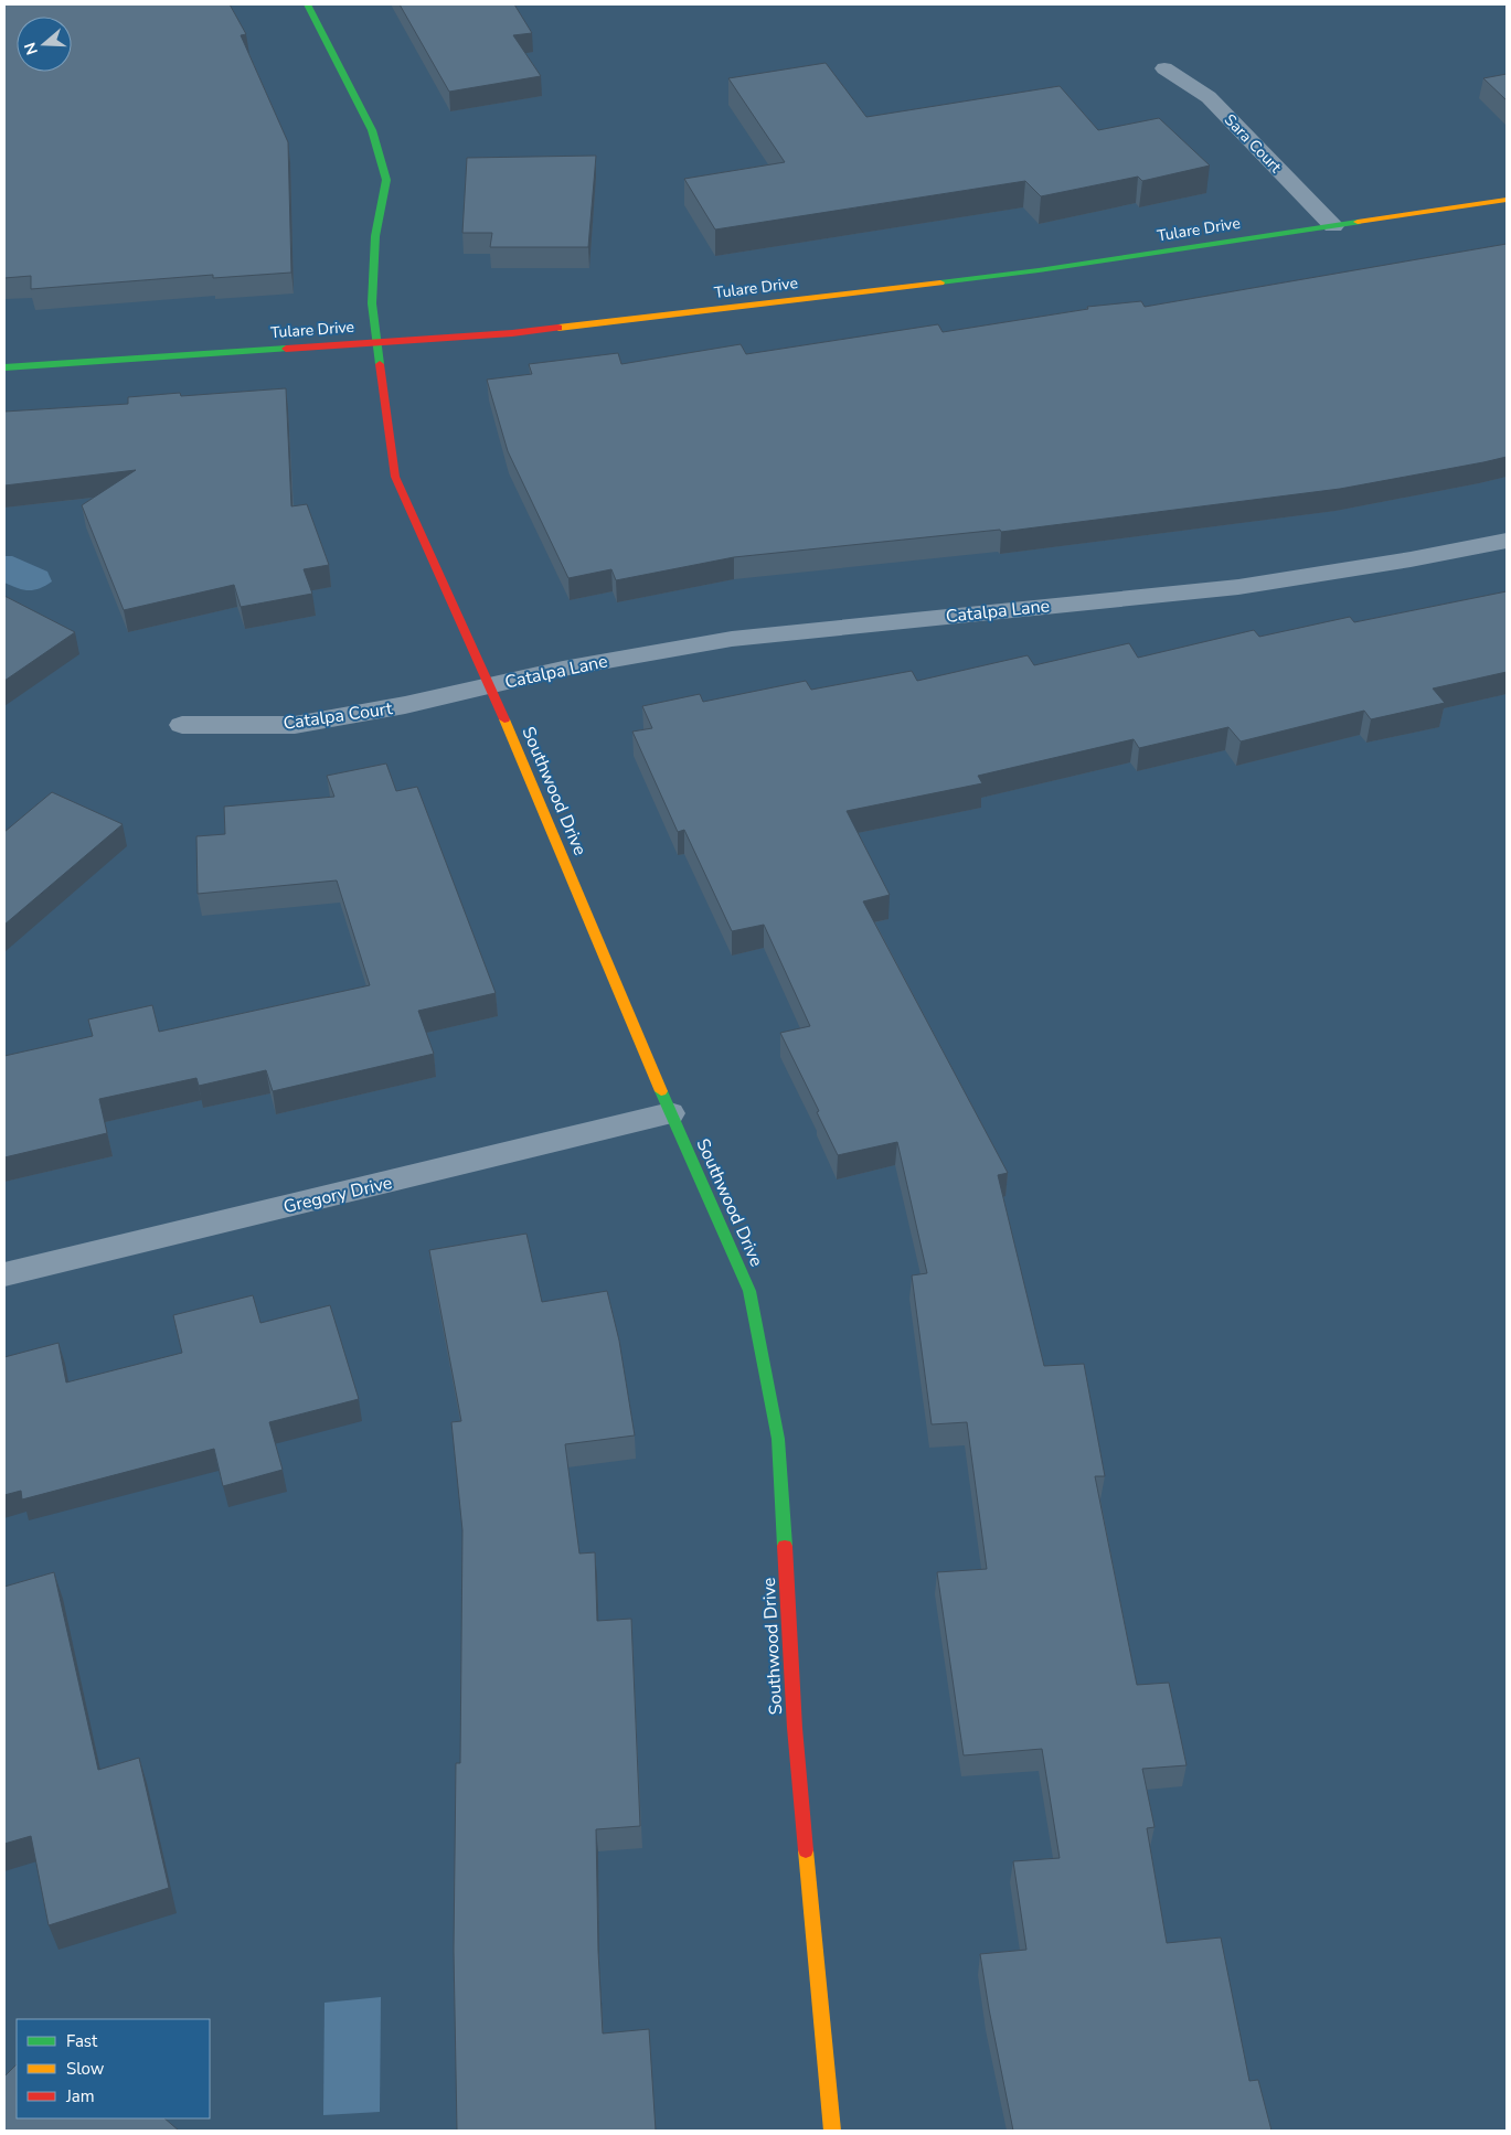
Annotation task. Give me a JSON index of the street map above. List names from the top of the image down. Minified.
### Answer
{"streets":{"street":["Sara Court","Tulare Drive","Catalpa Lane","Catalpa Court","Southwood Drive","Gregory Drive"]},"crossings":[["Sara Court","Tulare Drive"],["Tulare Drive","Southwood Drive"],["Catalpa Lane","Catalpa Court"],["Catalpa Lane","Southwood Drive"],["Catalpa Court","Southwood Drive"],["Southwood Drive","Gregory Drive"]],"legend":["Fast","Slow","Jam"],"north":"left"}
